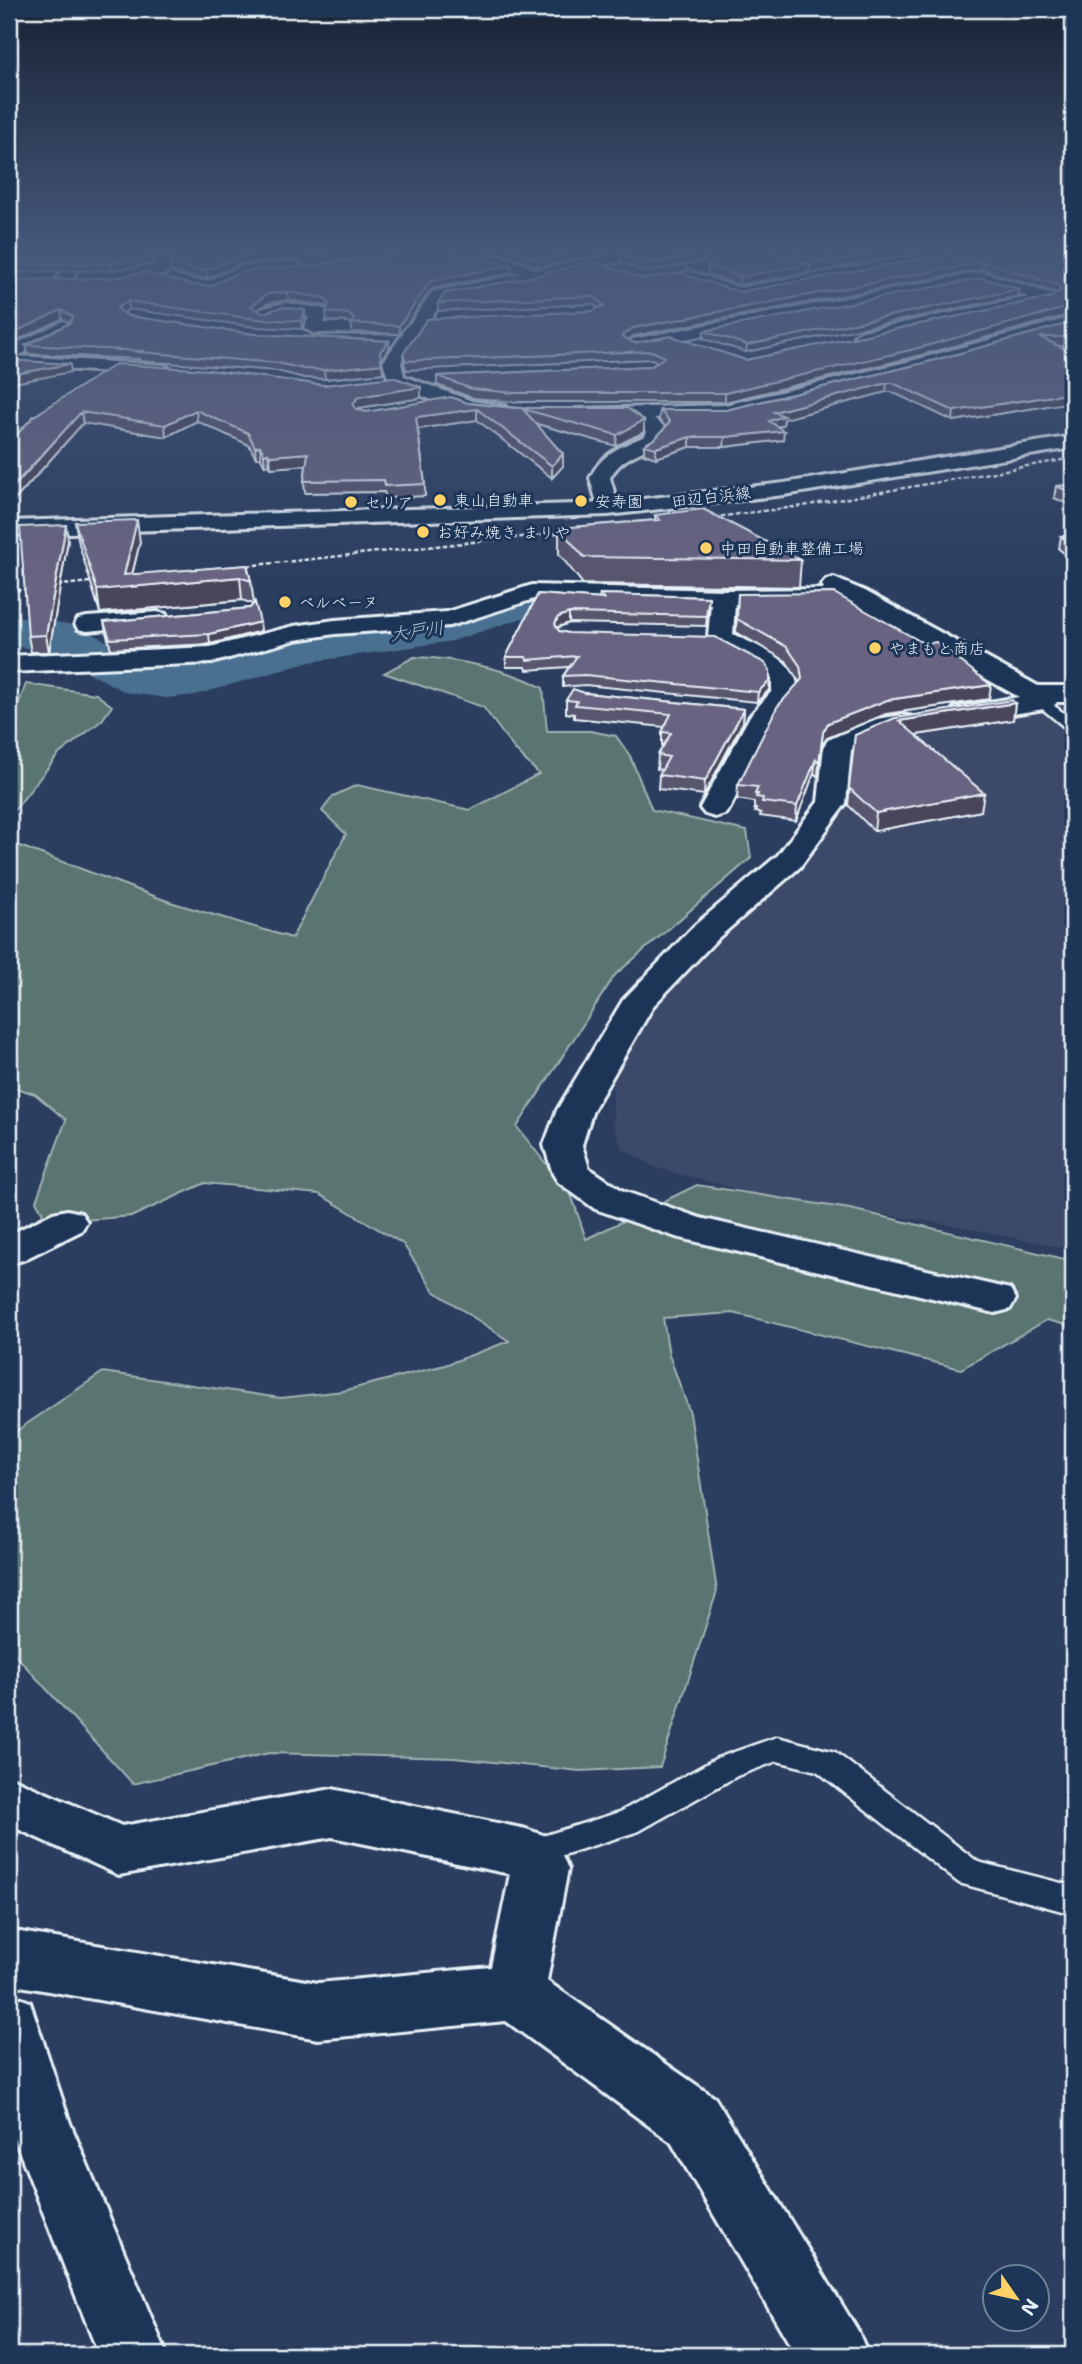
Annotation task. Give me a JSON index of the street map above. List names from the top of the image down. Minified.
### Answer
{"streets":{"street":["田辺白浜線"]},"water":["大戸川"],"places":["東山自動車","安寿園","セリア","お好み焼き まりや","中田自動車整備工場","ベルベーヌ","やまもと商店"],"north":"bottom right"}
